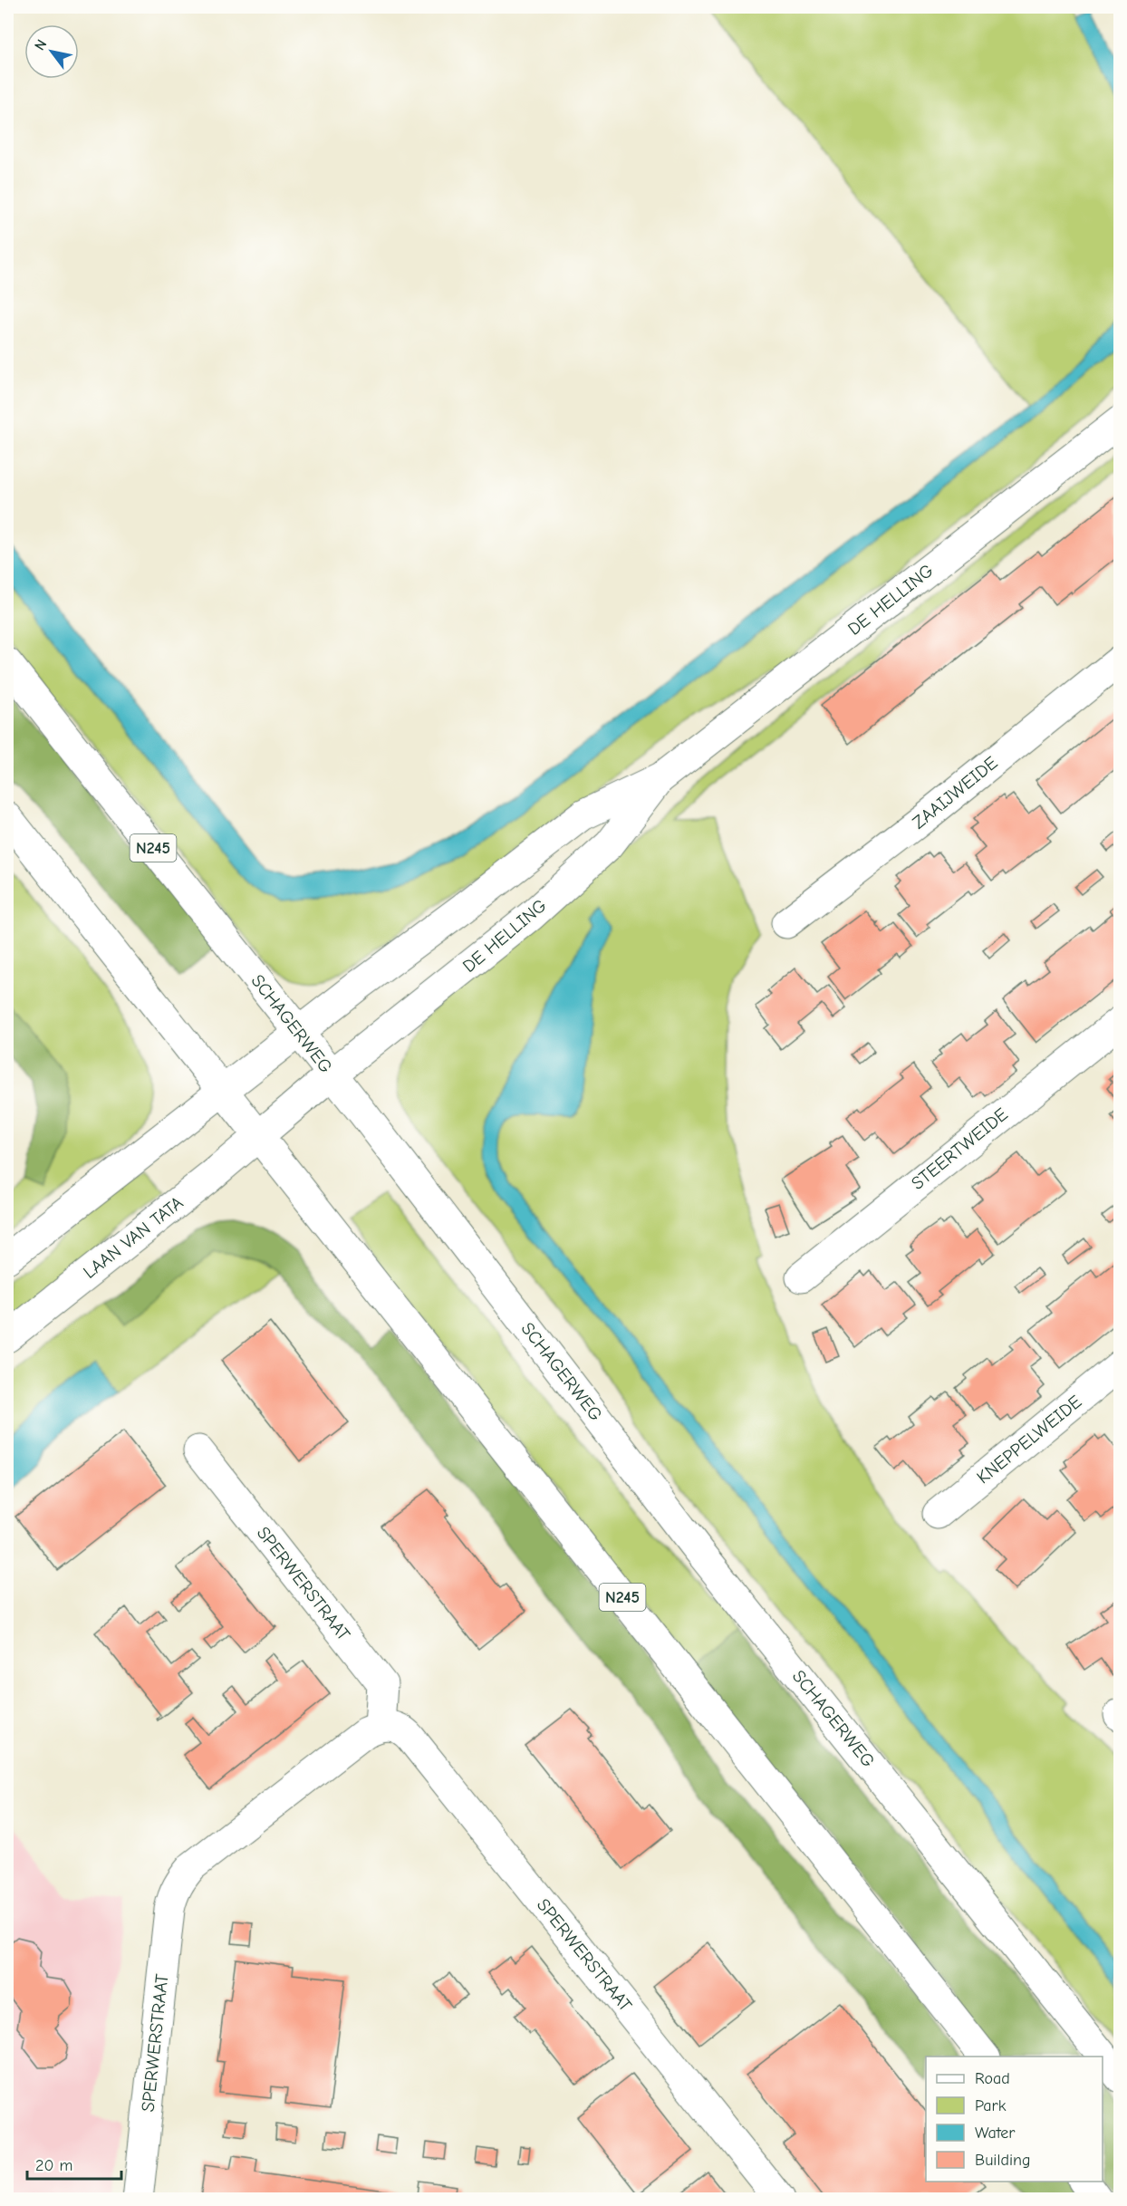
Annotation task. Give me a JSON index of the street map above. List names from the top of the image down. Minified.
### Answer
{"streets":{"street":["DE HELLING","ZAAIJWEIDE","N245","SCHAGERWEG","STEERTWEIDE","LAAN VAN TATA","KNEPPELWEIDE","SPERWERSTRAAT"]},"crossings":[["DE HELLING","N245"],["DE HELLING","SCHAGERWEG"],["DE HELLING","LAAN VAN TATA"],["N245","LAAN VAN TATA"]],"legend":["Road","Park","Water","Building"],"scale_bar":"20 m","north":"top left"}
